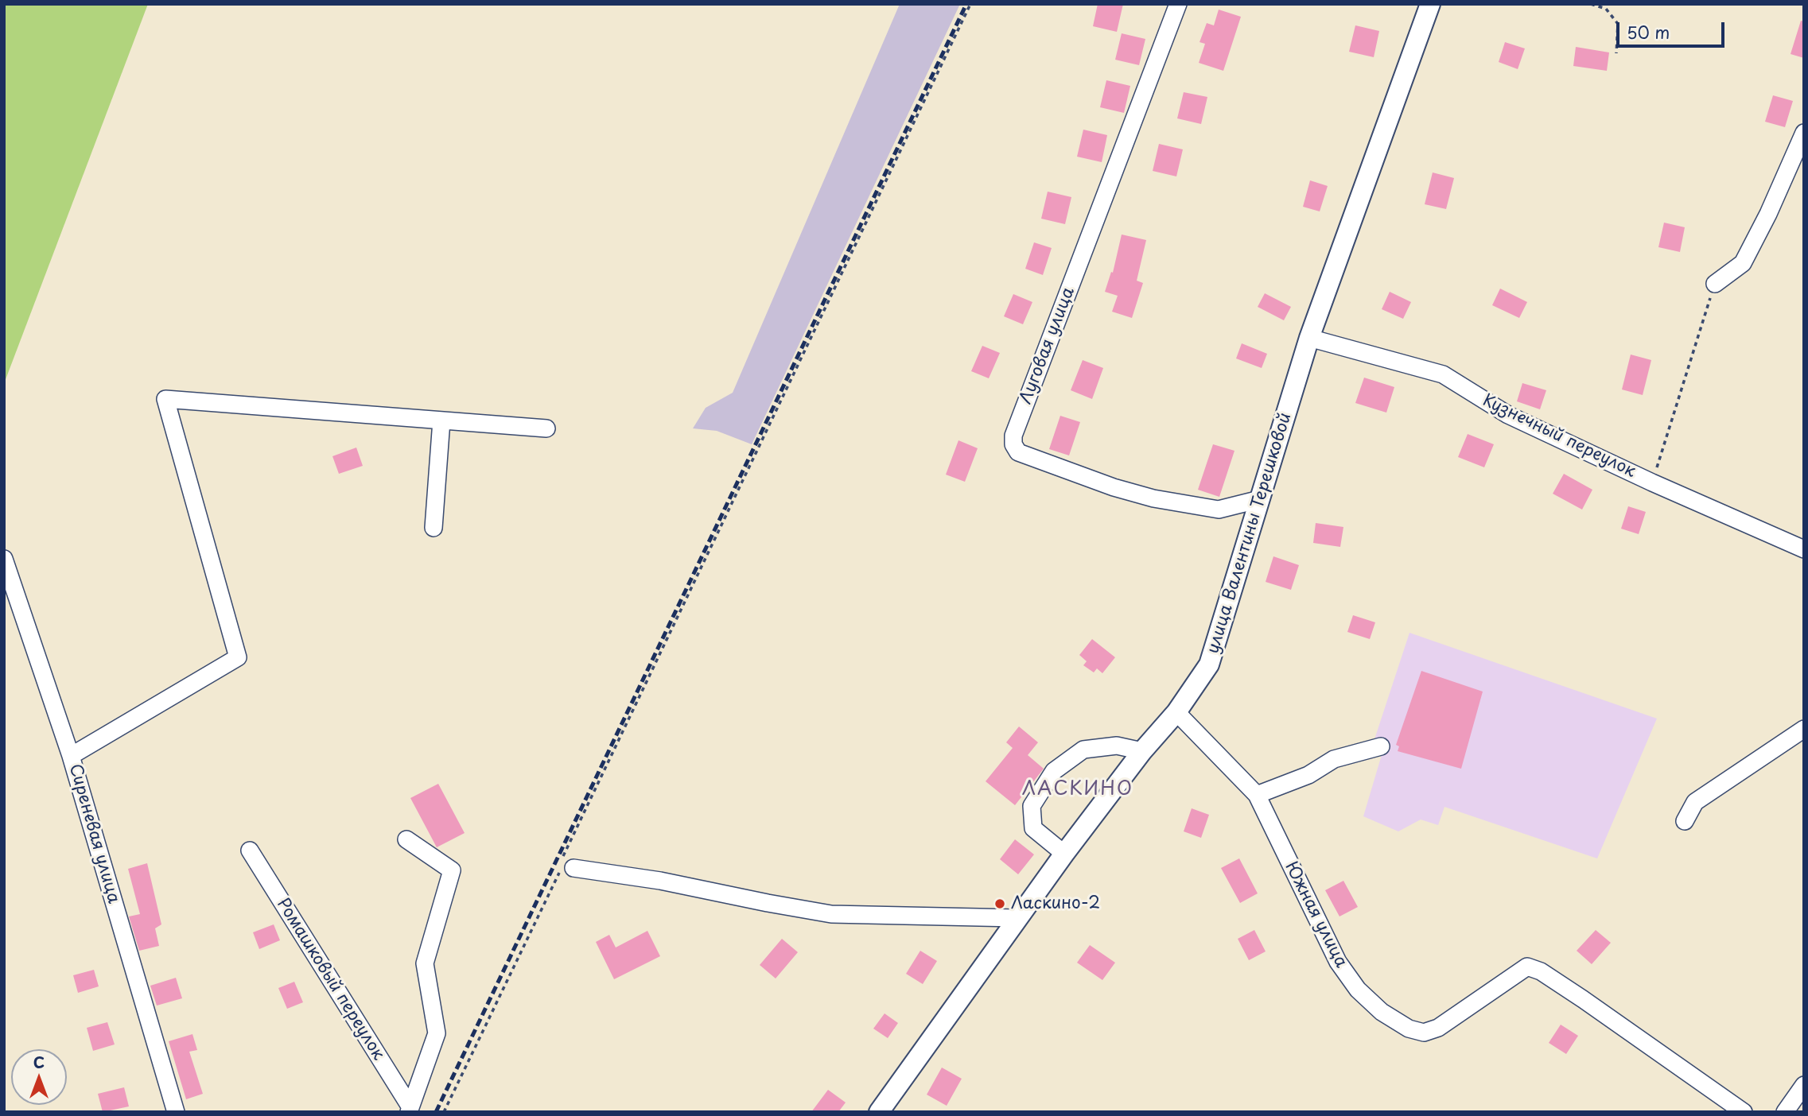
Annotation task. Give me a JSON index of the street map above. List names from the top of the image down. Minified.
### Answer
{"streets":{"street":["Луговая улица","Кузнечный переулок","улица Валентины Терешковой","Сиреневая улица","Южная улица","Ромашковый переулок"]},"crossings":[["Луговая улица","улица Валентины Терешковой"],["Кузнечный переулок","улица Валентины Терешковой"],["улица Валентины Терешковой","Южная улица"]],"districts":["ЛАСКИНО"],"places":["Ласкино-2"],"scale_bar":"50 m","north":"top"}
